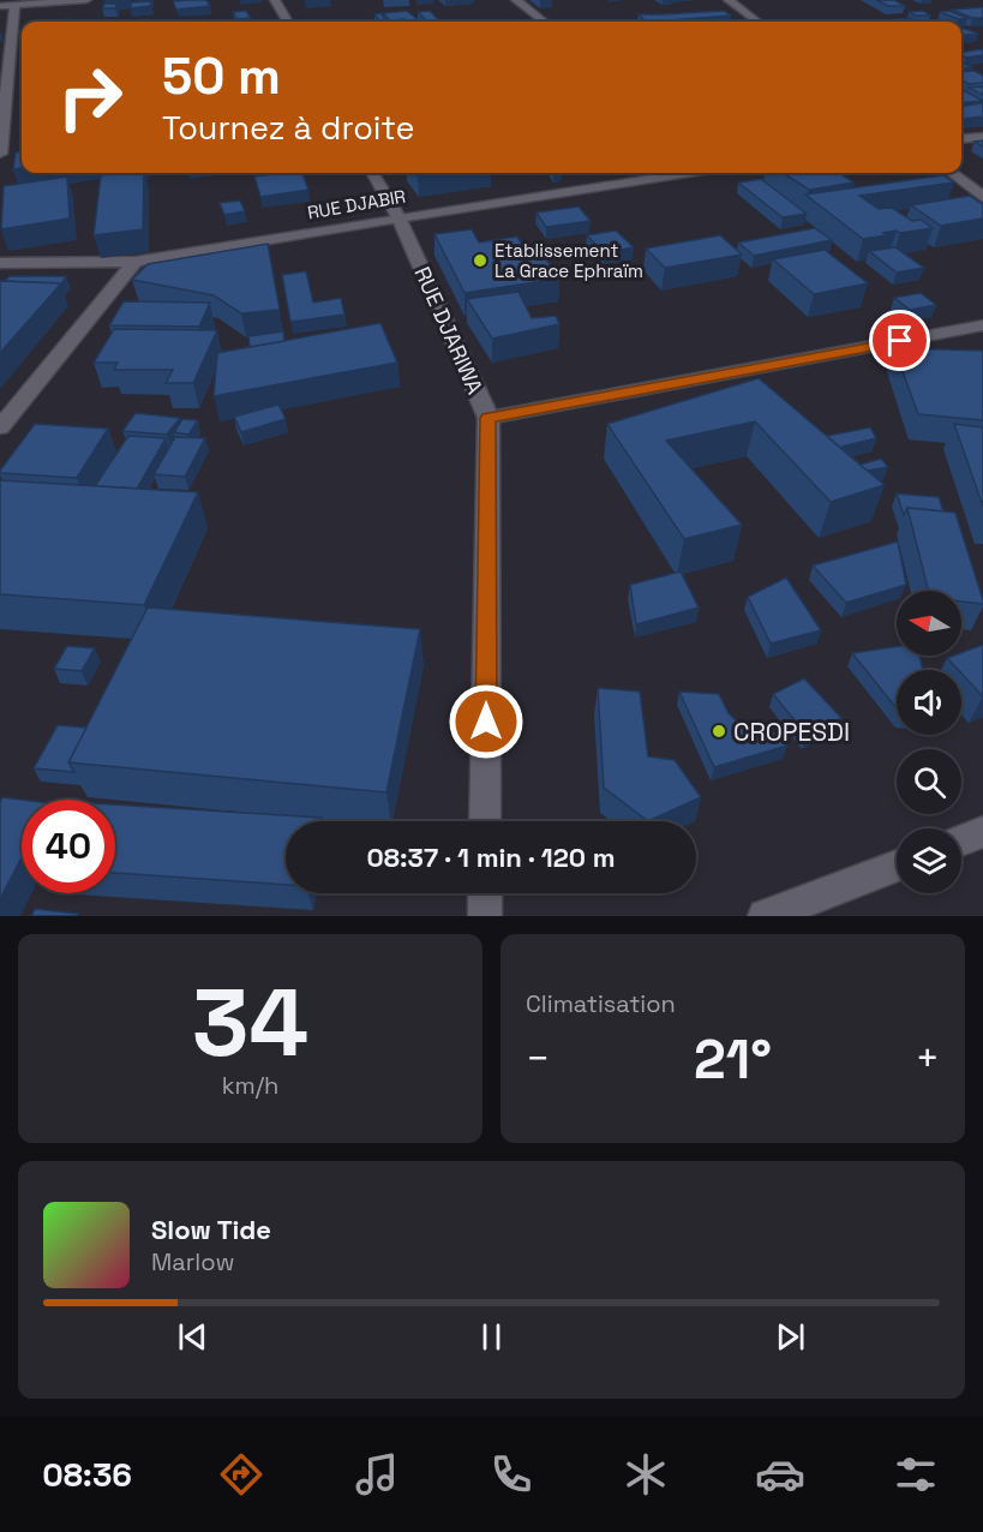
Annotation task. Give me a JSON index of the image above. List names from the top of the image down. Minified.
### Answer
{"streets":{"street":["RUE DJABIR","RUE DJARIWA"]},"crossings":[["RUE DJABIR","RUE DJARIWA"]],"places":["Etablissement La Grace Ephraïm","CROPESDI"],"north":"left","page":{"turn":["50 m","Tournez à droite"],"limit":"40","trip":"08:37 · 1 min · 120 m","tile":[["34","km/h"],"Climatisation"],"heat":["−","21°","+"],"song":["Slow Tide","Marlow"],"tabs":"08:36"}}
